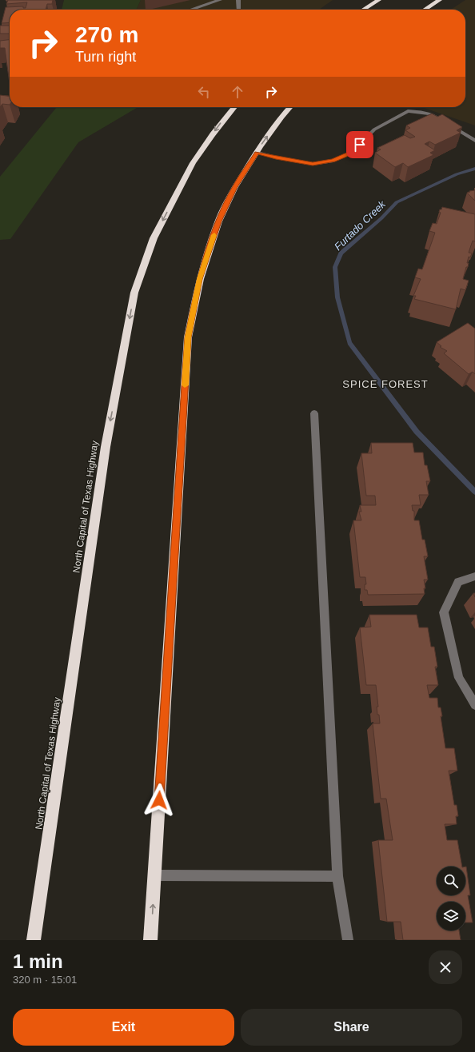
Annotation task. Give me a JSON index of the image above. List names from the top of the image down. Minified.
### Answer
{"streets":{"highway":["North Capital of Texas Highway"]},"districts":["SPICE FOREST"],"water":["Furtado Creek"],"page":{"turn":["270 m","Turn right"],"heading":["1 min","320 m · 15:01"],"buttons":["Exit","Share"]}}
